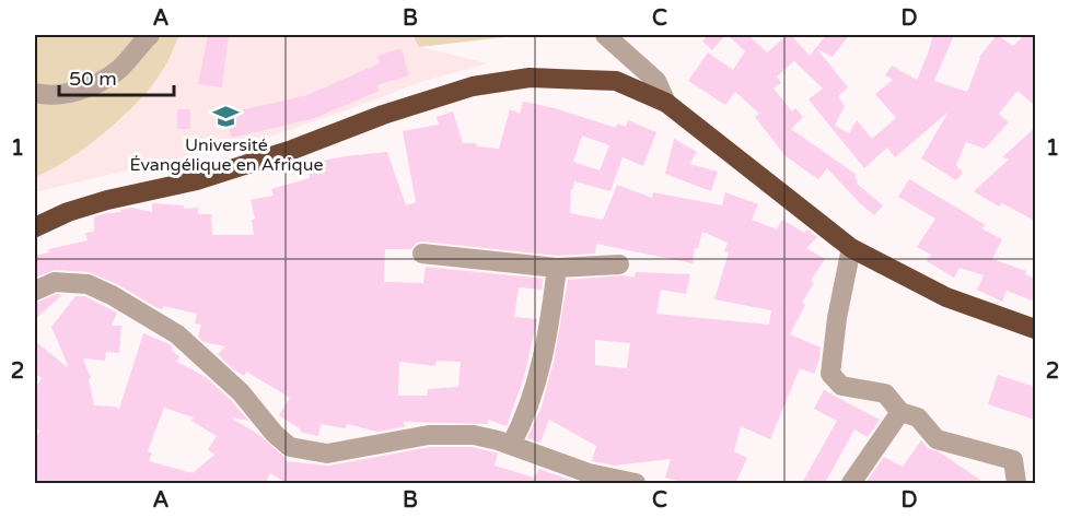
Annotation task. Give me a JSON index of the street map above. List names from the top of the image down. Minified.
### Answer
{"places":{"school or university":["Université Évangélique en Afrique"]},"scale_bar":"50 m","grid":{"columns":["A","B","C","D"],"rows":["1","2"]}}
